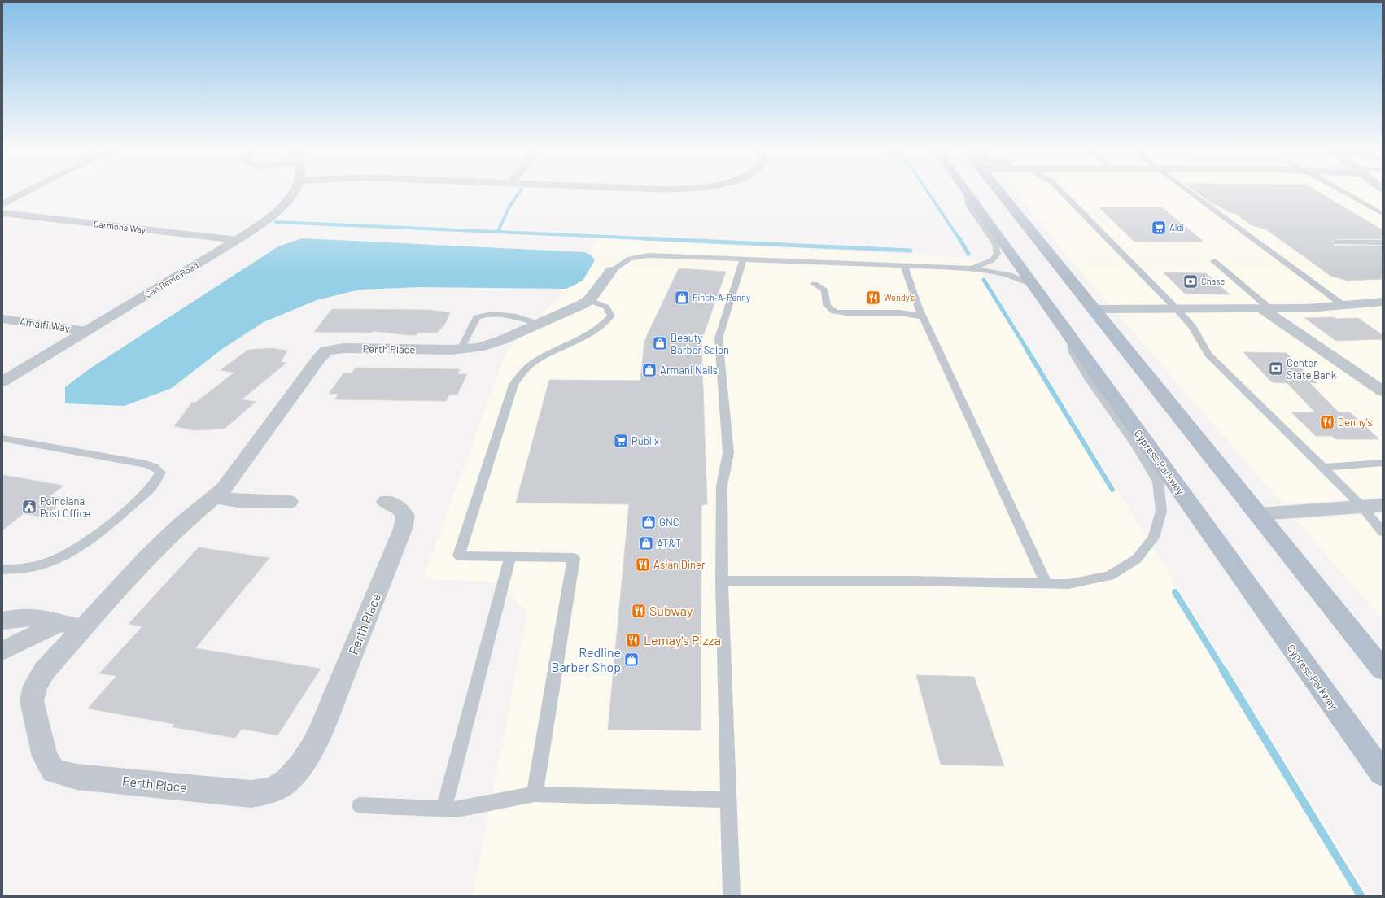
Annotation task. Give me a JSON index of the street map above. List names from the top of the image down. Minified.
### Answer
{"streets":{"main road":["Cypress Parkway"],"street":["Carmona Way","San Remo Road","Amalfi Way","Perth Place"]},"crossings":[["Carmona Way","San Remo Road"],["San Remo Road","Amalfi Way"]],"places":{"supermarket":["Aldi","Publix"],"bank":["Chase","Center State Bank"],"shop":["Pinch-A-Penny","Beauty Barber Salon","Armani Nails","GNC","AT&T","Redline Barber Shop"],"restaurant":["Wendy's","Denny's","Asian Diner","Subway","Lemay's Pizza"],"public building":["Poinciana Post Office"]}}
